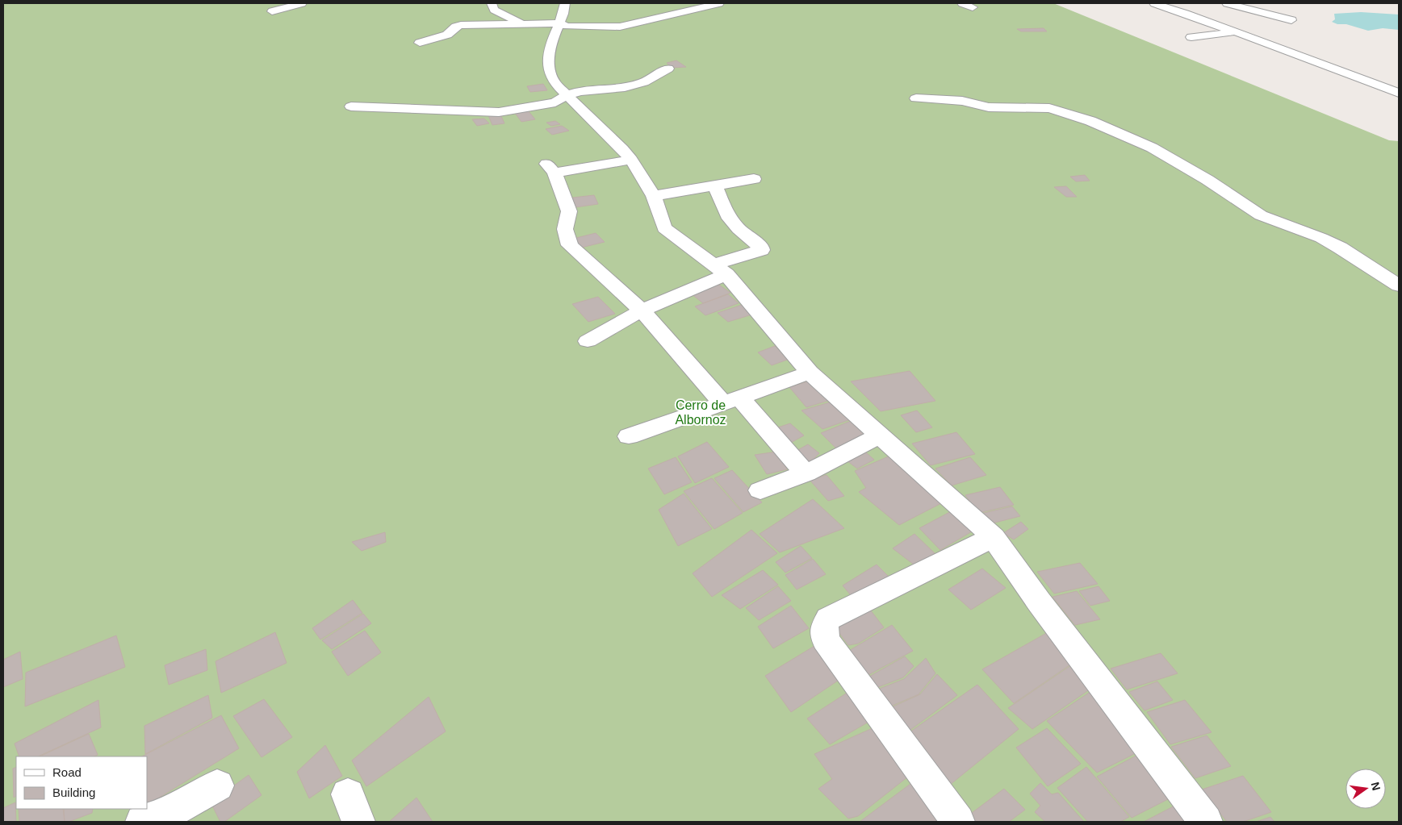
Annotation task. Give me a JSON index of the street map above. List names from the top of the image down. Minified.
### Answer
{"parks":["Cerro de Albornoz"],"legend":["Road","Building"],"north":"right"}
